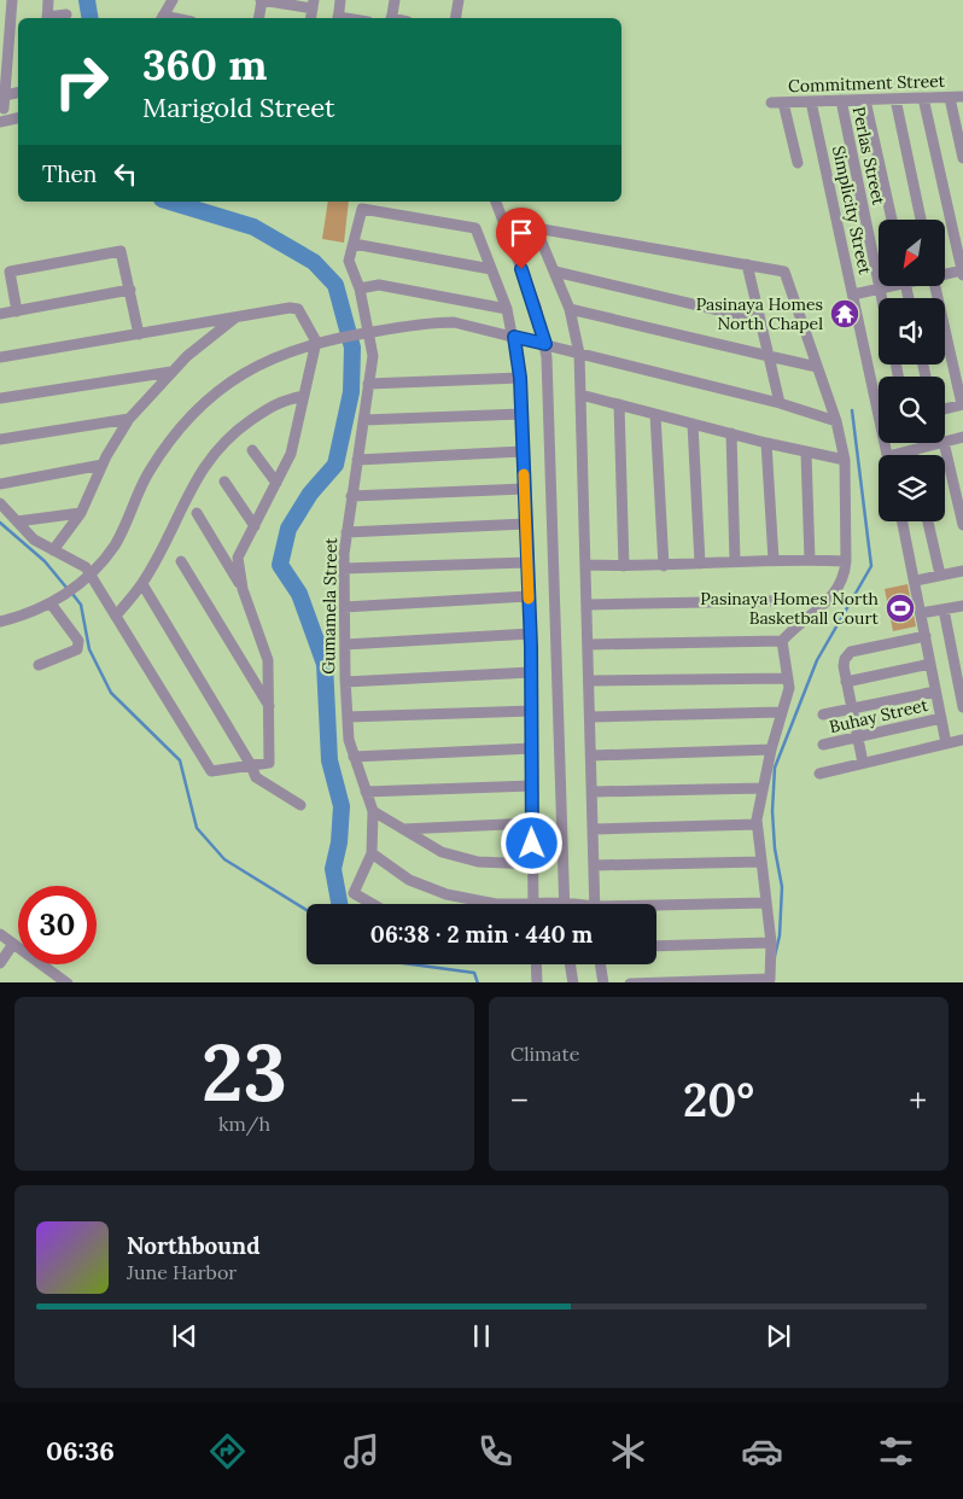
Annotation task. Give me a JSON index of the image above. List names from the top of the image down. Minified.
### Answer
{"streets":{"street":["Commitment Street","Perlas Street","Simplicity Street","Gumamela Street","Buhay Street"]},"crossings":[["Commitment Street","Perlas Street"],["Commitment Street","Simplicity Street"]],"places":{"temple":["Pasinaya Homes North Chapel"],"sports":["Pasinaya Homes North Basketball Court"]},"north":"bottom left","page":{"turn":["360 m","Marigold Street"],"then":"Then","limit":"30","trip":"06:38 · 2 min · 440 m","tile":[["23","km/h"],"Climate"],"heat":["−","20°","+"],"song":["Northbound","June Harbor"],"tabs":"06:36"}}
